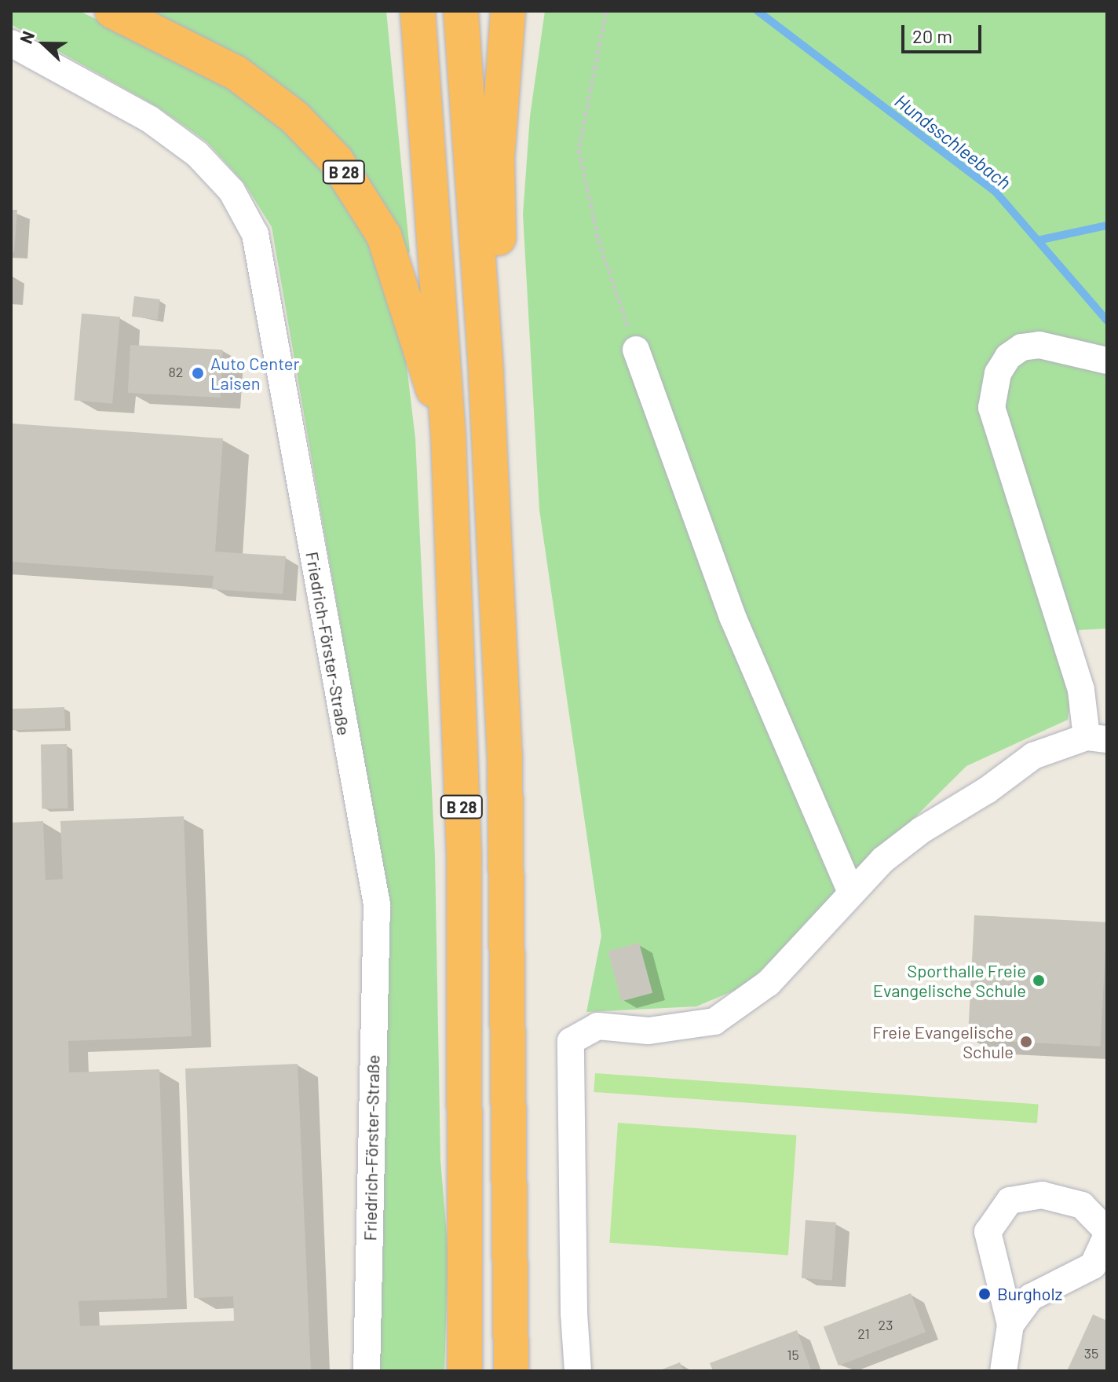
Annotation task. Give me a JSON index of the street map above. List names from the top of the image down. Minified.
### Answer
{"streets":{"highway":["B 28"],"street":["Friedrich-Förster-Straße"]},"water":["Hundsschleebach"],"places":["Auto Center Laisen","Sporthalle Freie Evangelische Schule","Freie Evangelische Schule","Burgholz"],"house_numbers":["82","23","21","35","15"],"scale_bar":"20 m","north":"left"}
